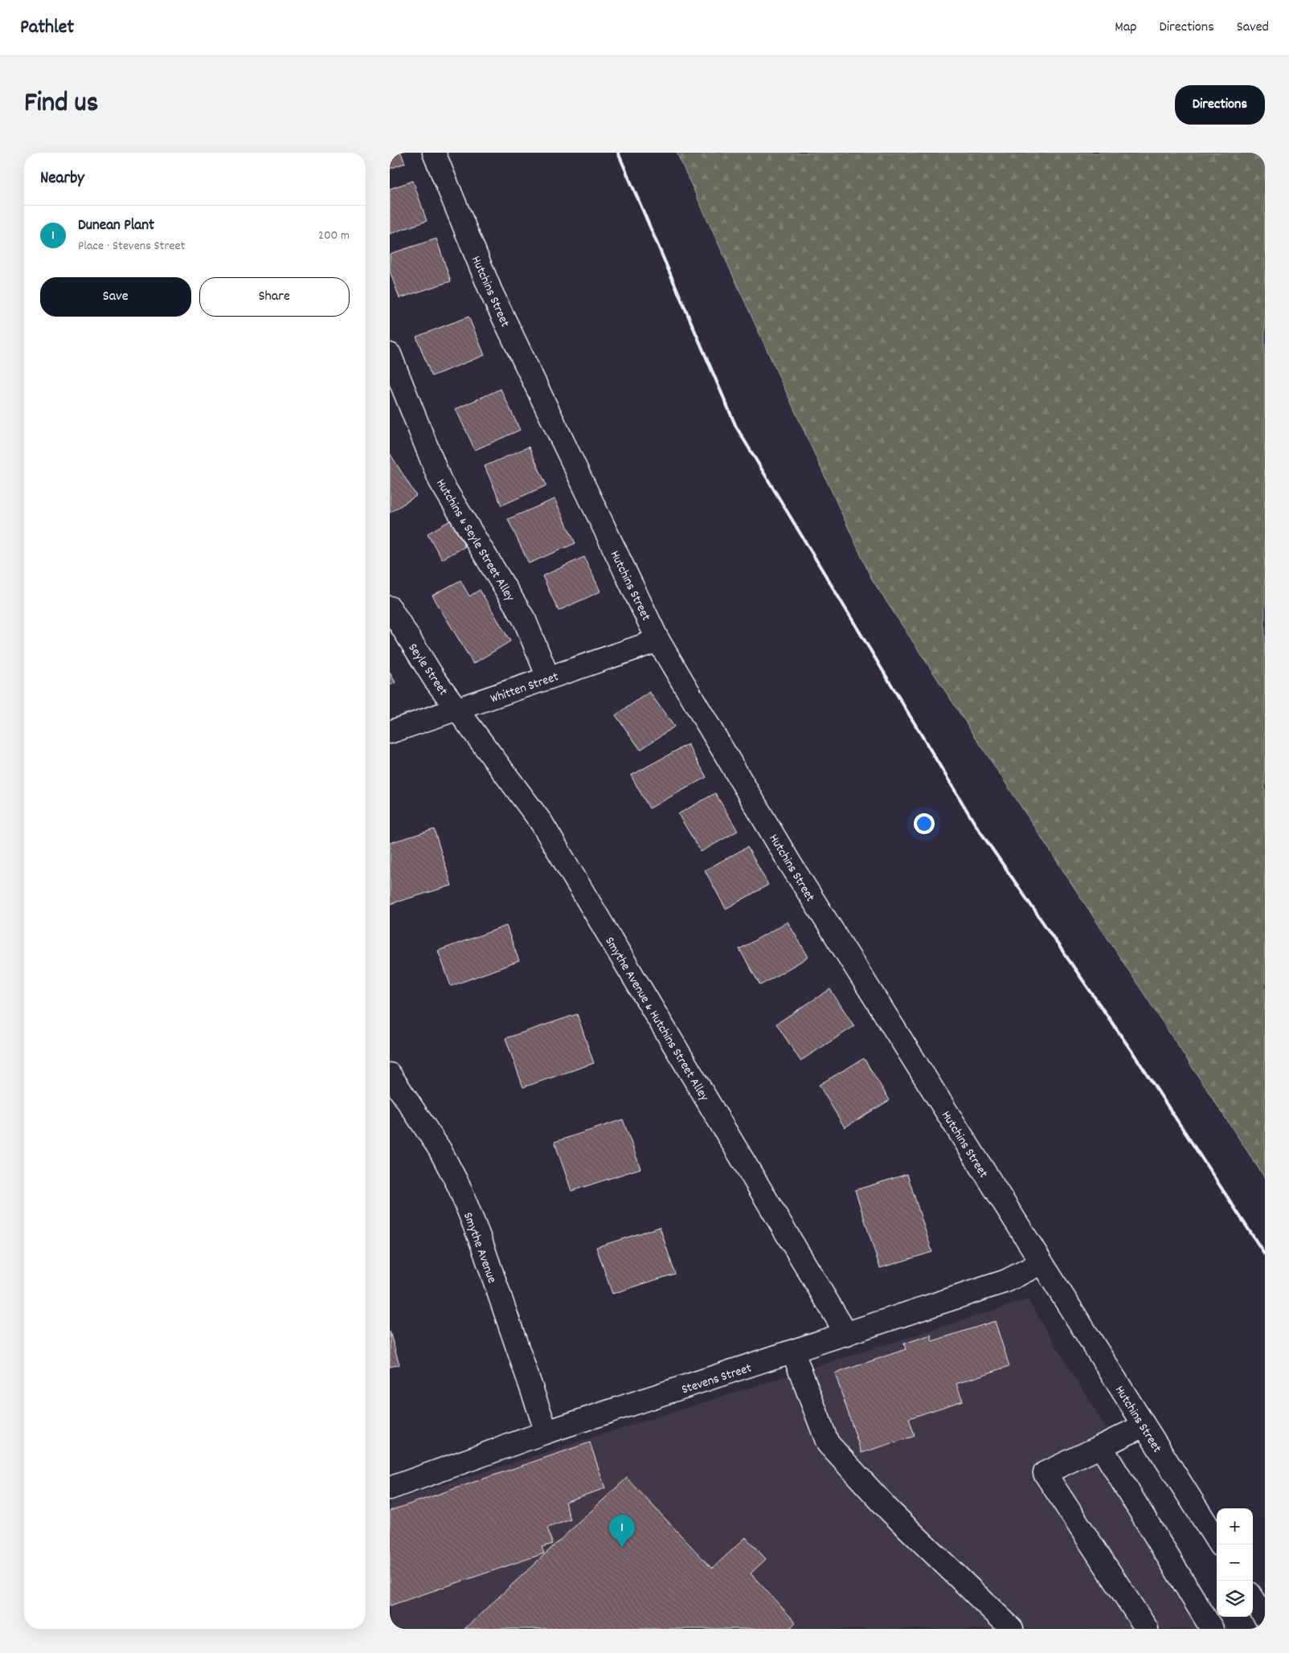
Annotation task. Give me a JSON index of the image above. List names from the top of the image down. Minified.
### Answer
{"streets":{"street":["Hutchins Street","Hutchins & Seyle Street Alley","Seyle Street","Whitten Street","Smythe Avenue & Hutchins Street Alley","Smythe Avenue","Stevens Street"]},"crossings":[["Hutchins Street","Whitten Street"],["Hutchins Street","Stevens Street"],["Hutchins & Seyle Street Alley","Whitten Street"],["Seyle Street","Whitten Street"],["Seyle Street","Smythe Avenue & Hutchins Street Alley"],["Whitten Street","Smythe Avenue & Hutchins Street Alley"],["Smythe Avenue & Hutchins Street Alley","Stevens Street"],["Smythe Avenue","Stevens Street"]],"page":{"header":"Pathlet","nav":["Map","Directions","Saved"],"title":"Find us","buttons":["Directions",["Save","Share"]],"heading":"Nearby","list":[{"mark":"1","name":"Dunean Plant","note":"Place · Stevens Street","value":"200 m"}],"map_buttons":["+","−"],"pins":"1"}}
